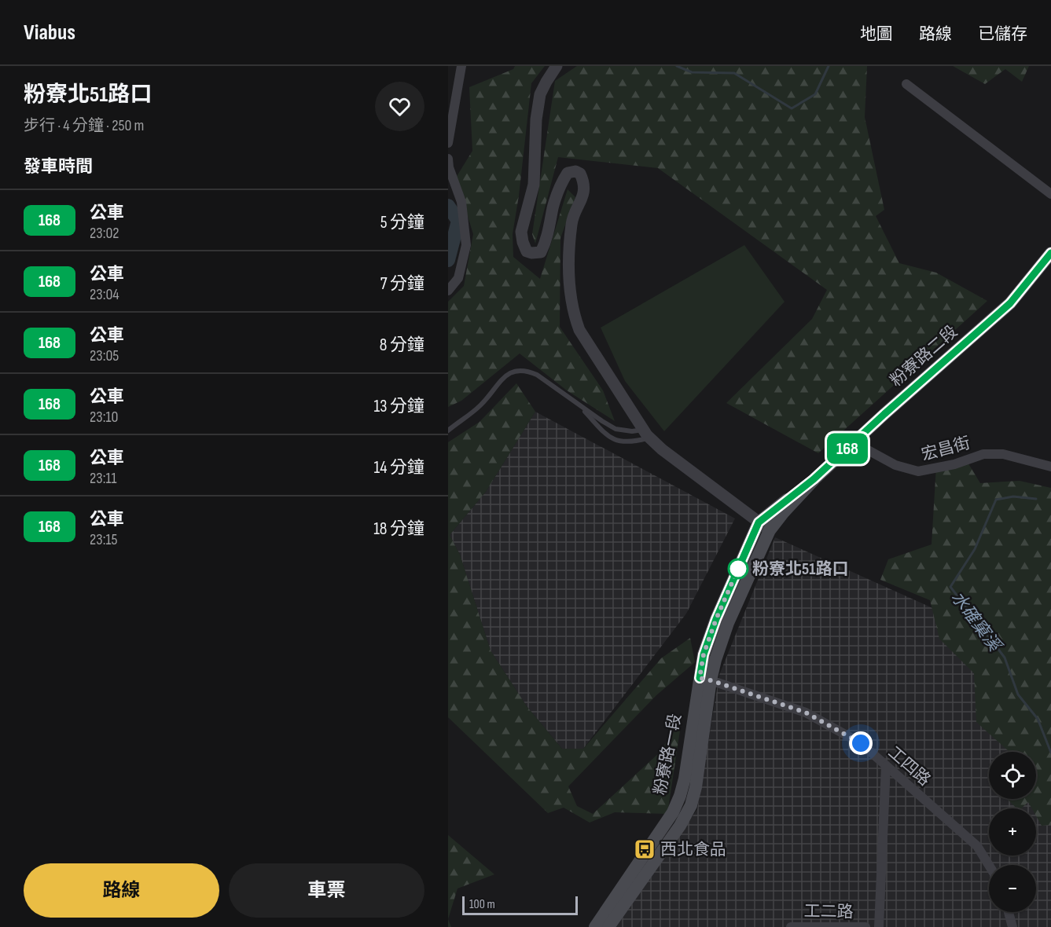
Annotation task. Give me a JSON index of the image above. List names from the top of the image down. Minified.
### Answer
{"streets":{"main road":["粉寮路二段","粉寮路一段"],"street":["宏昌街","工四路","工二路"]},"crossings":[["粉寮路二段","宏昌街"],["粉寮路二段","粉寮路一段"],["粉寮路二段","工四路"],["粉寮路一段","工四路"]],"water":["水確窠溪"],"places":{"other":["粉寮北51路口"],"bus stop":["西北食品"]},"lines":["bus line 168"],"scale_bar":"100 m","page":{"header":"Viabus","nav":["地圖","路線","已儲存"],"heading":[["粉寮北51路口","步行 · 4 分鐘 · 250 m"],"發車時間"],"on_map":"168","list":[{"mark":"168","name":"公車","note":"23:02","value":"5 分鐘"},{"mark":"168","name":"公車","note":"23:04","value":"7 分鐘"},{"mark":"168","name":"公車","note":"23:05","value":"8 分鐘"},{"mark":"168","name":"公車","note":"23:10","value":"13 分鐘"},{"mark":"168","name":"公車","note":"23:11","value":"14 分鐘"},{"mark":"168","name":"公車","note":"23:15","value":"18 分鐘"}],"map_buttons":["+","−"],"buttons":["路線","車票"],"scale":"100 m"}}
